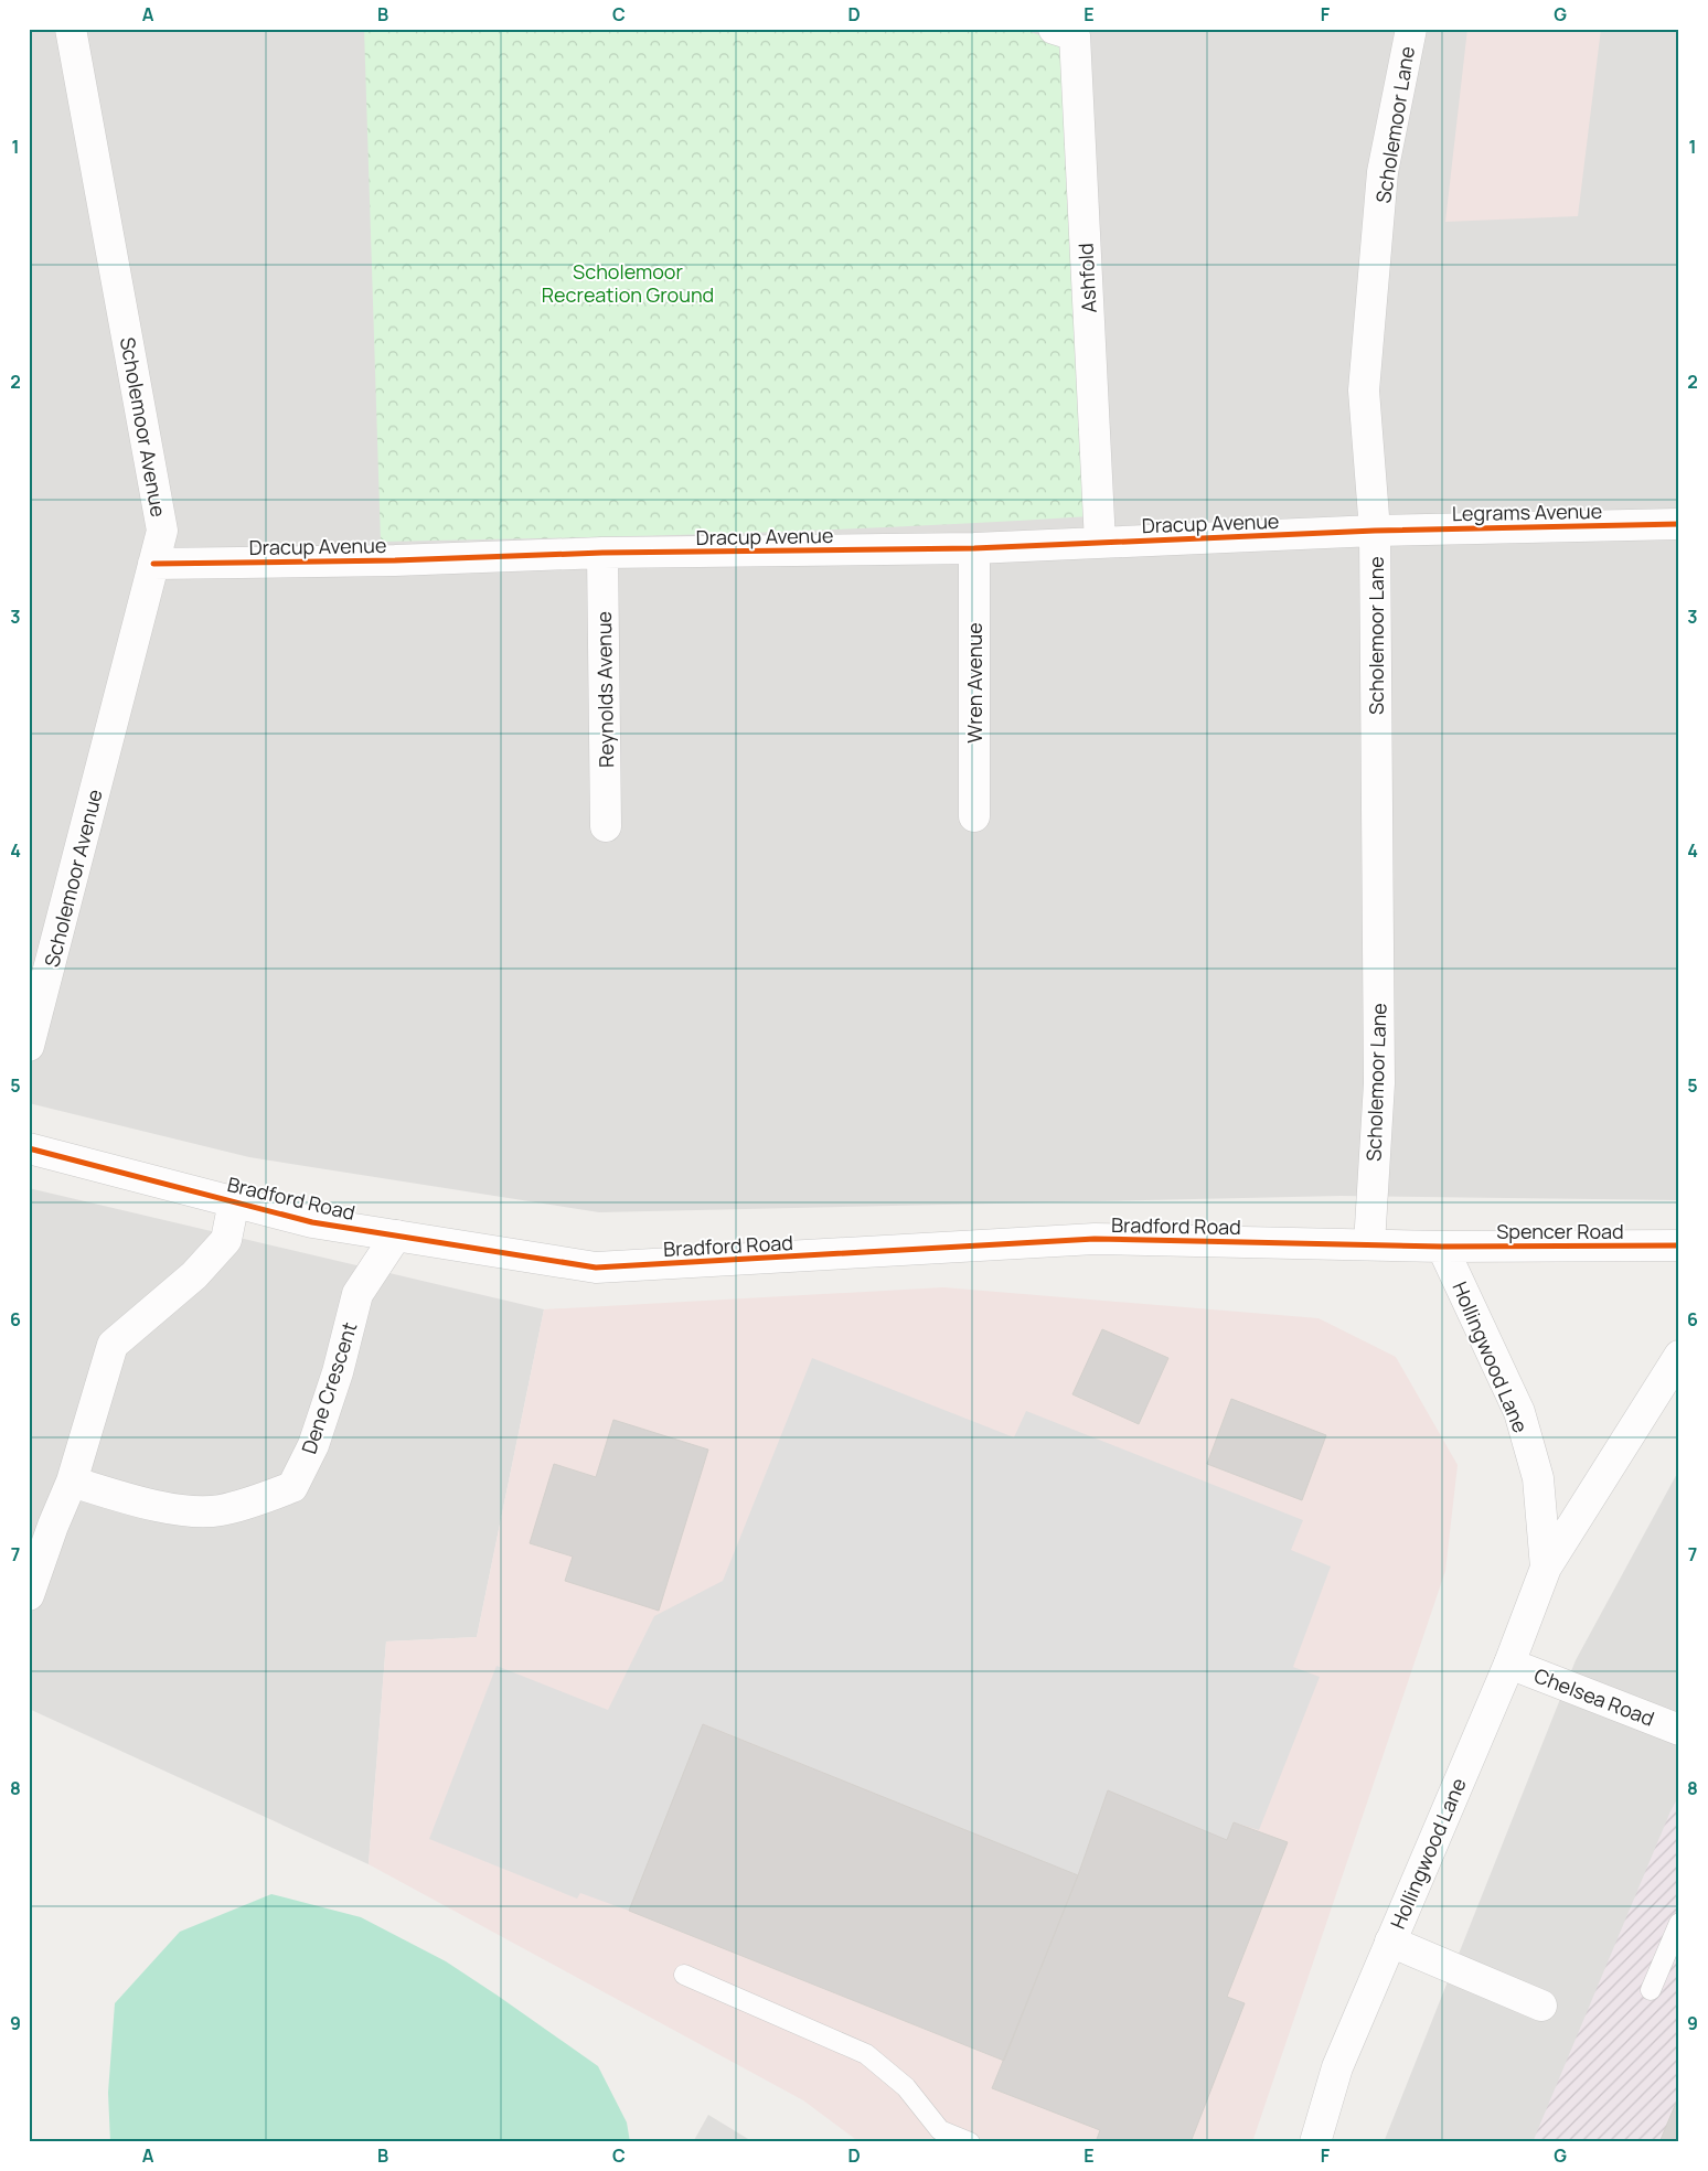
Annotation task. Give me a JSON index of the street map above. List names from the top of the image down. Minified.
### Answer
{"streets":{"street":["Scholemoor Lane","Ashfold","Scholemoor Avenue","Legrams Avenue","Dracup Avenue","Wren Avenue","Reynolds Avenue","Bradford Road","Spencer Road","Hollingwood Lane","Dene Crescent","Chelsea Road"]},"crossings":[["Scholemoor Lane","Legrams Avenue"],["Scholemoor Lane","Dracup Avenue"],["Scholemoor Lane","Bradford Road"],["Ashfold","Dracup Avenue"],["Scholemoor Avenue","Dracup Avenue"],["Legrams Avenue","Dracup Avenue"],["Dracup Avenue","Wren Avenue"],["Dracup Avenue","Reynolds Avenue"],["Bradford Road","Spencer Road"],["Bradford Road","Hollingwood Lane"],["Bradford Road","Dene Crescent"],["Spencer Road","Hollingwood Lane"],["Hollingwood Lane","Chelsea Road"]],"parks":["Scholemoor Recreation Ground"],"grid":{"columns":["A","B","C","D","E","F","G"],"rows":["1","2","3","4","5","6","7","8","9"]}}
